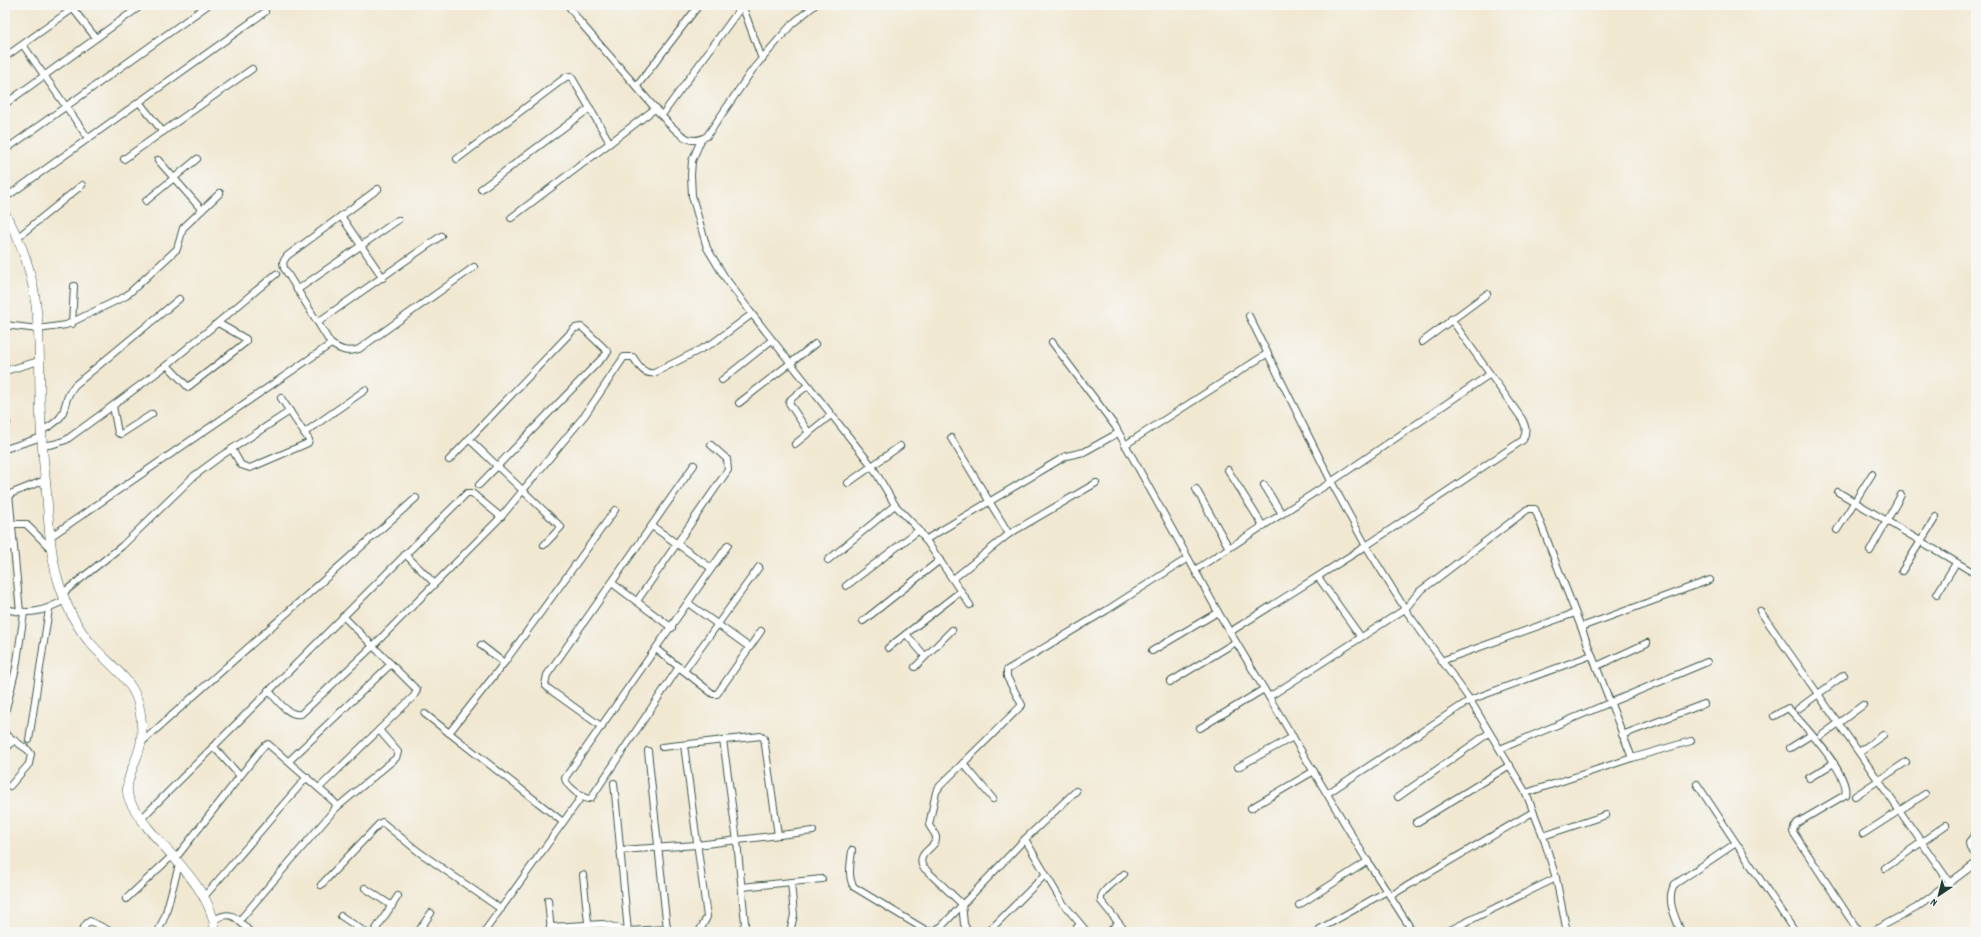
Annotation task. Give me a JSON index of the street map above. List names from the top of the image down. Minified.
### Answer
{"north":"bottom left"}
